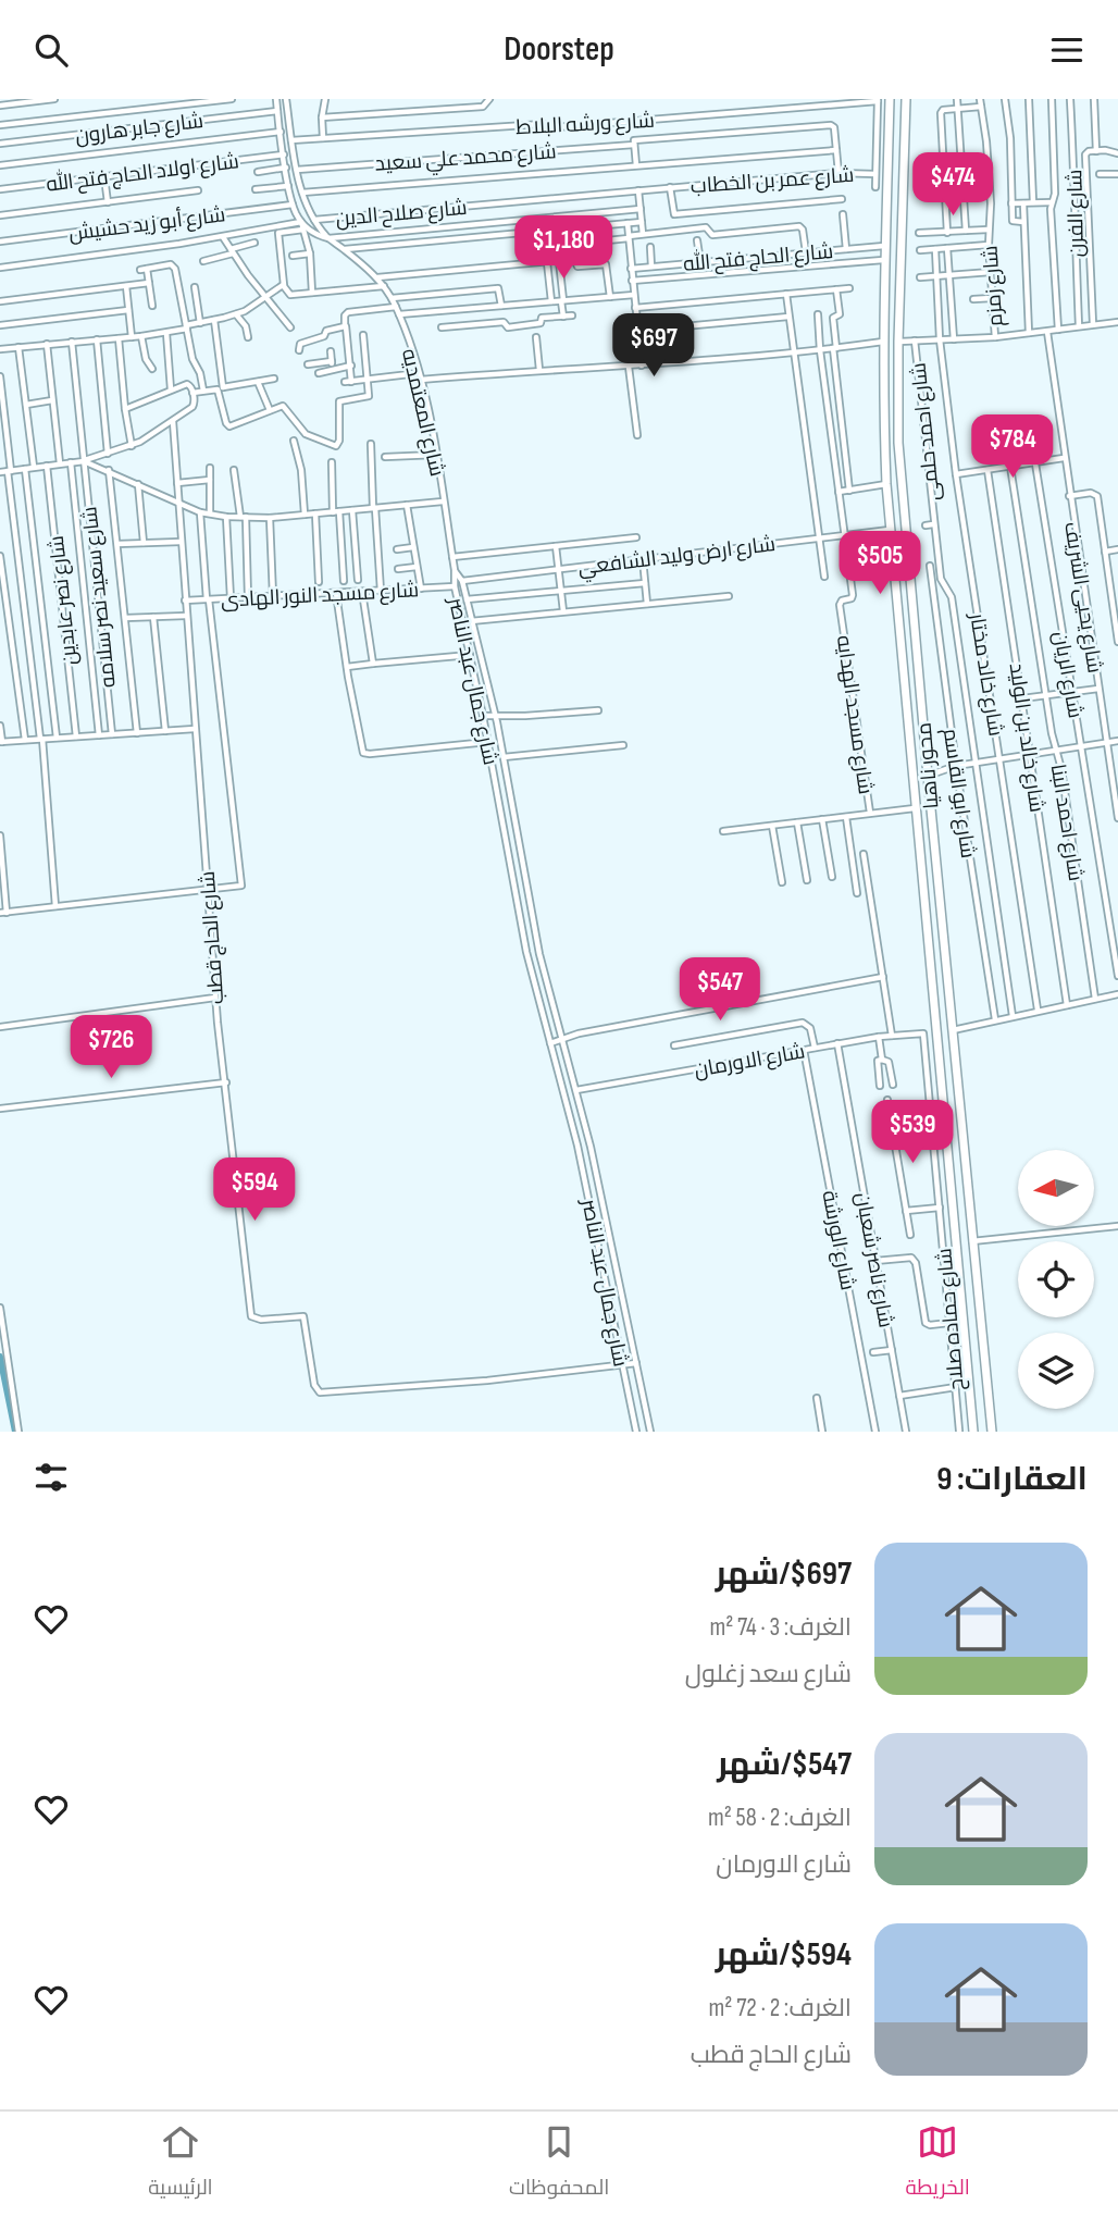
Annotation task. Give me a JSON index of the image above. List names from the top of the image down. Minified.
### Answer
{"streets":{"main road":["محور ناهيا"],"street":["شارع ورشه البلاط","شارع جابر هارون","شارع محمد علي سعيد","شارع اولاد الحاج فتح الله","شارع عمر بن الخطاب","شارع صلاح الدين","شارع الفرن","شارع أبو زيد حشيش","شارع الحاج فتح الله","شارع زمزم","شارع المعتمديه","شارع احمد حلمى","شارع ارض وليد الشافعي","شارع مسجد النور الهادى","شارع سعيد نصر سلامه","شارع يحيى الشريف","شارع نصر عابدين","شارع خالد مختار","شارع الريان","شارع جمال عبد الناصر","شارع مسجد الهدايه","شارع خالد بن الوليد","شارع ابو القاسم","شارع احمد البنا","شارع الحاج قطب","شارع الاورمان","شارع الورشة","شارع ناصر شعبان","شارع حماده صلاح"]},"crossings":[["شارع ورشه البلاط","شارع المعتمديه"],["شارع محمد علي سعيد","شارع المعتمديه"],["شارع عمر بن الخطاب","شارع صلاح الدين"],["شارع صلاح الدين","شارع المعتمديه"],["شارع الحاج فتح الله","محور ناهيا"],["شارع المعتمديه","شارع جمال عبد الناصر"],["شارع ارض وليد الشافعي","شارع جمال عبد الناصر"],["شارع ارض وليد الشافعي","شارع مسجد الهدايه"],["شارع ارض وليد الشافعي","محور ناهيا"],["شارع مسجد النور الهادى","شارع جمال عبد الناصر"],["شارع مسجد النور الهادى","شارع الحاج قطب"],["شارع جمال عبد الناصر","شارع الحاج قطب"],["شارع جمال عبد الناصر","شارع الاورمان"],["شارع الاورمان","شارع الورشة"],["شارع الاورمان","شارع ناصر شعبان"],["شارع الاورمان","شارع حماده صلاح"]],"north":"left","page":{"header":"Doorstep","price":["$474","$1,180","$697","$784","$505","$547","$726","$539","$594"],"heading":"العقارات: 9","list":[{"name":"$697/شهر","note":"الغرف: 3 · 74 m² · شارع سعد زغلول"},{"name":"$547/شهر","note":"الغرف: 2 · 58 m² · شارع الاورمان"},{"name":"$594/شهر","note":"الغرف: 2 · 72 m² · شارع الحاج قطب"}],"tabs":["الخريطة","المحفوظات","الرئيسية"]}}
